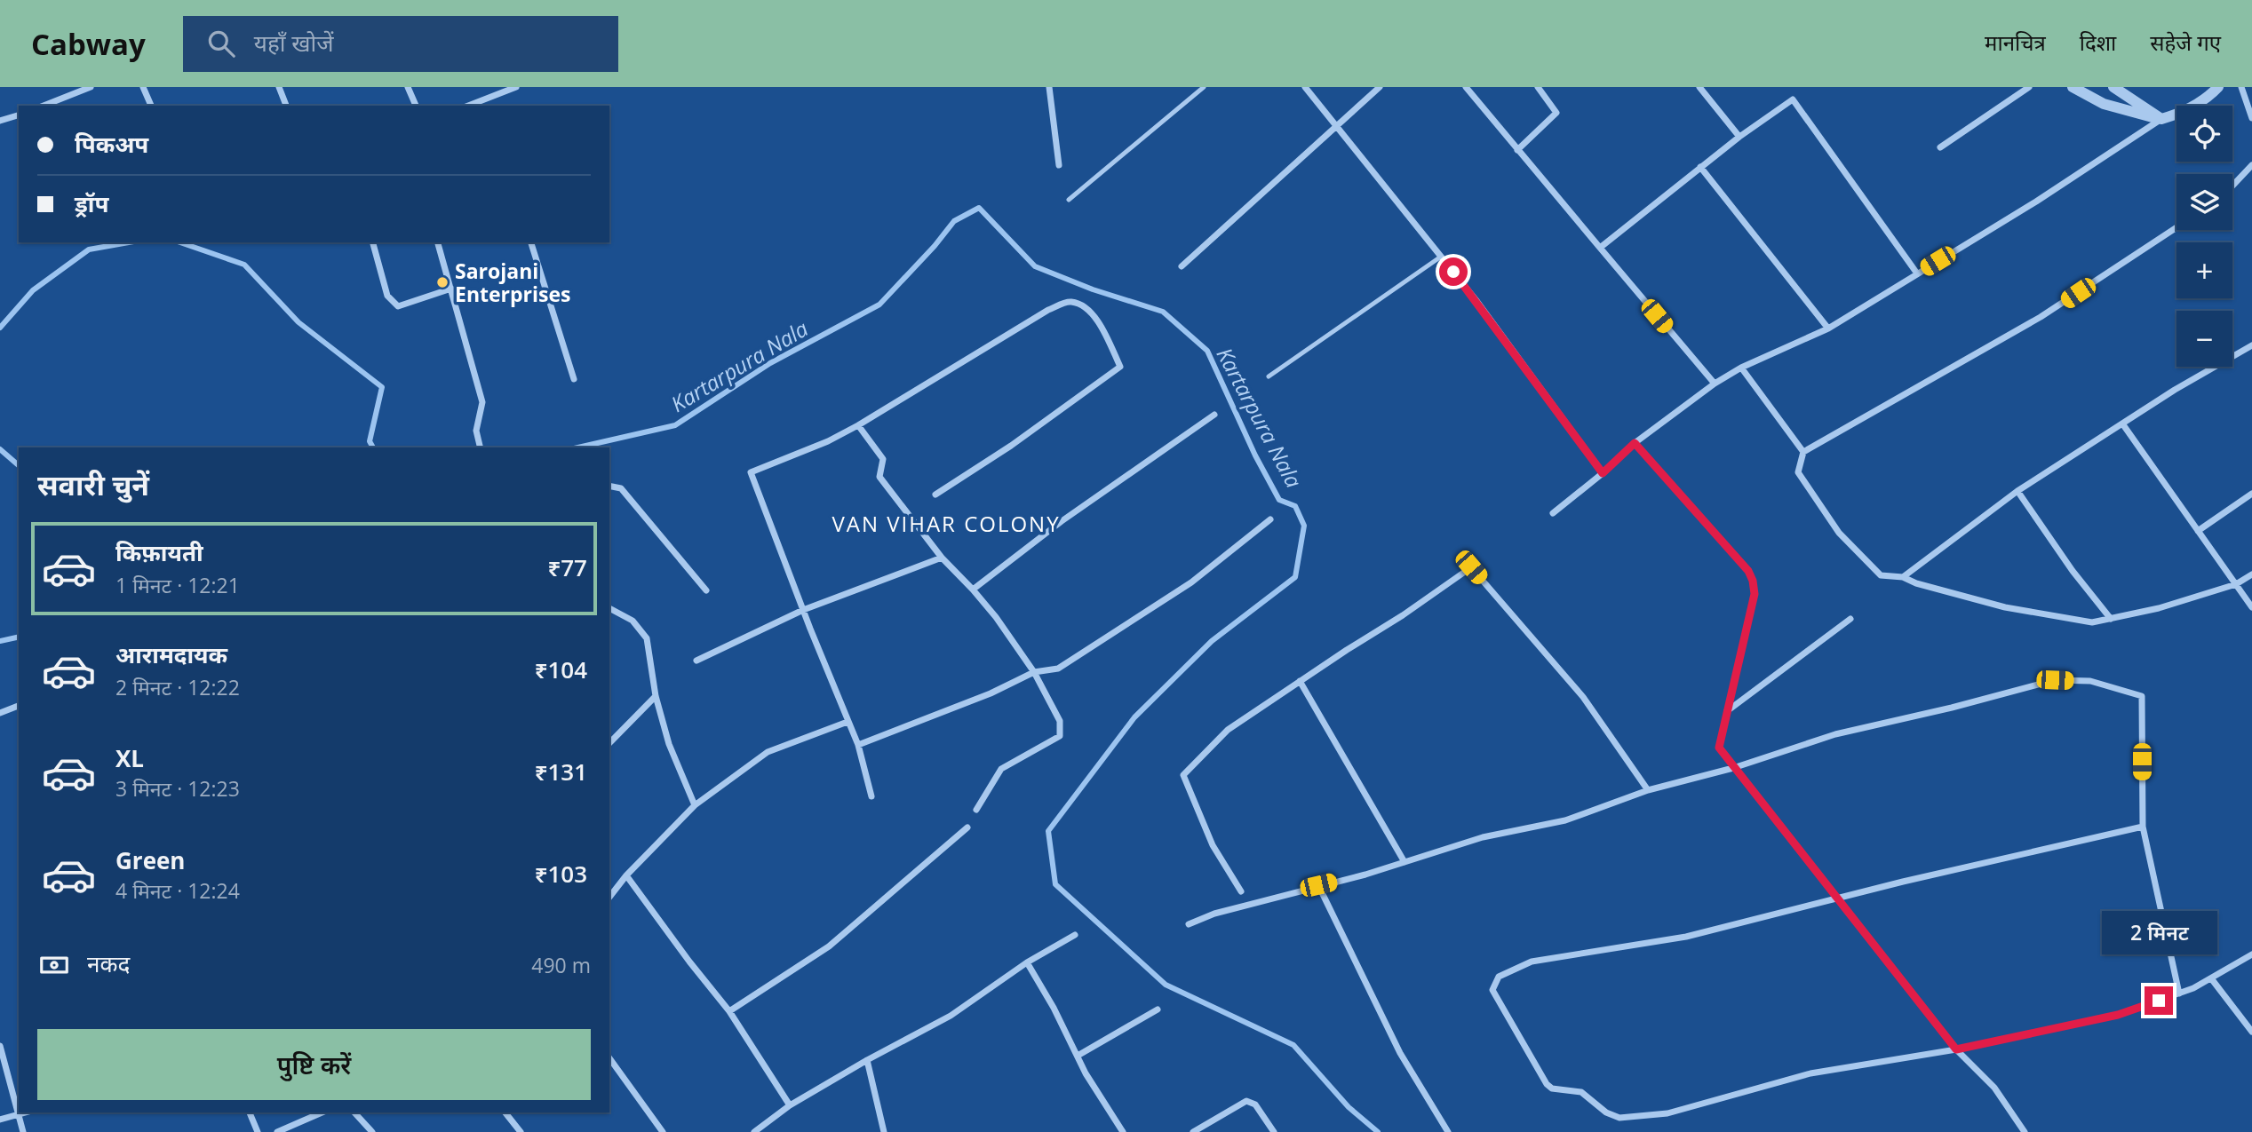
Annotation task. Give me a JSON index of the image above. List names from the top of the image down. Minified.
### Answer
{"districts":["VAN VIHAR COLONY"],"water":["Kartarpura Nala"],"places":["Sarojani Enterprises"],"page":{"header":"Cabway","search":"यहाँ खोजें","nav":["मानचित्र","दिशा","सहेजे गए"],"map_buttons":["+","−"],"banner":["पिकअप","ड्रॉप"],"heading":"सवारी चुनें","list":[{"name":"किफ़ायती","note":"1 मिनट · 12:21","value":"₹77"},{"name":"आरामदायक","note":"2 मिनट · 12:22","value":"₹104"},{"name":"XL","note":"3 मिनट · 12:23","value":"₹131"},{"name":"Green","note":"4 मिनट · 12:24","value":"₹103"}],"bubble":"2 मिनट","pay":["नकद","490 m"],"buttons":"पुष्टि करें"}}
